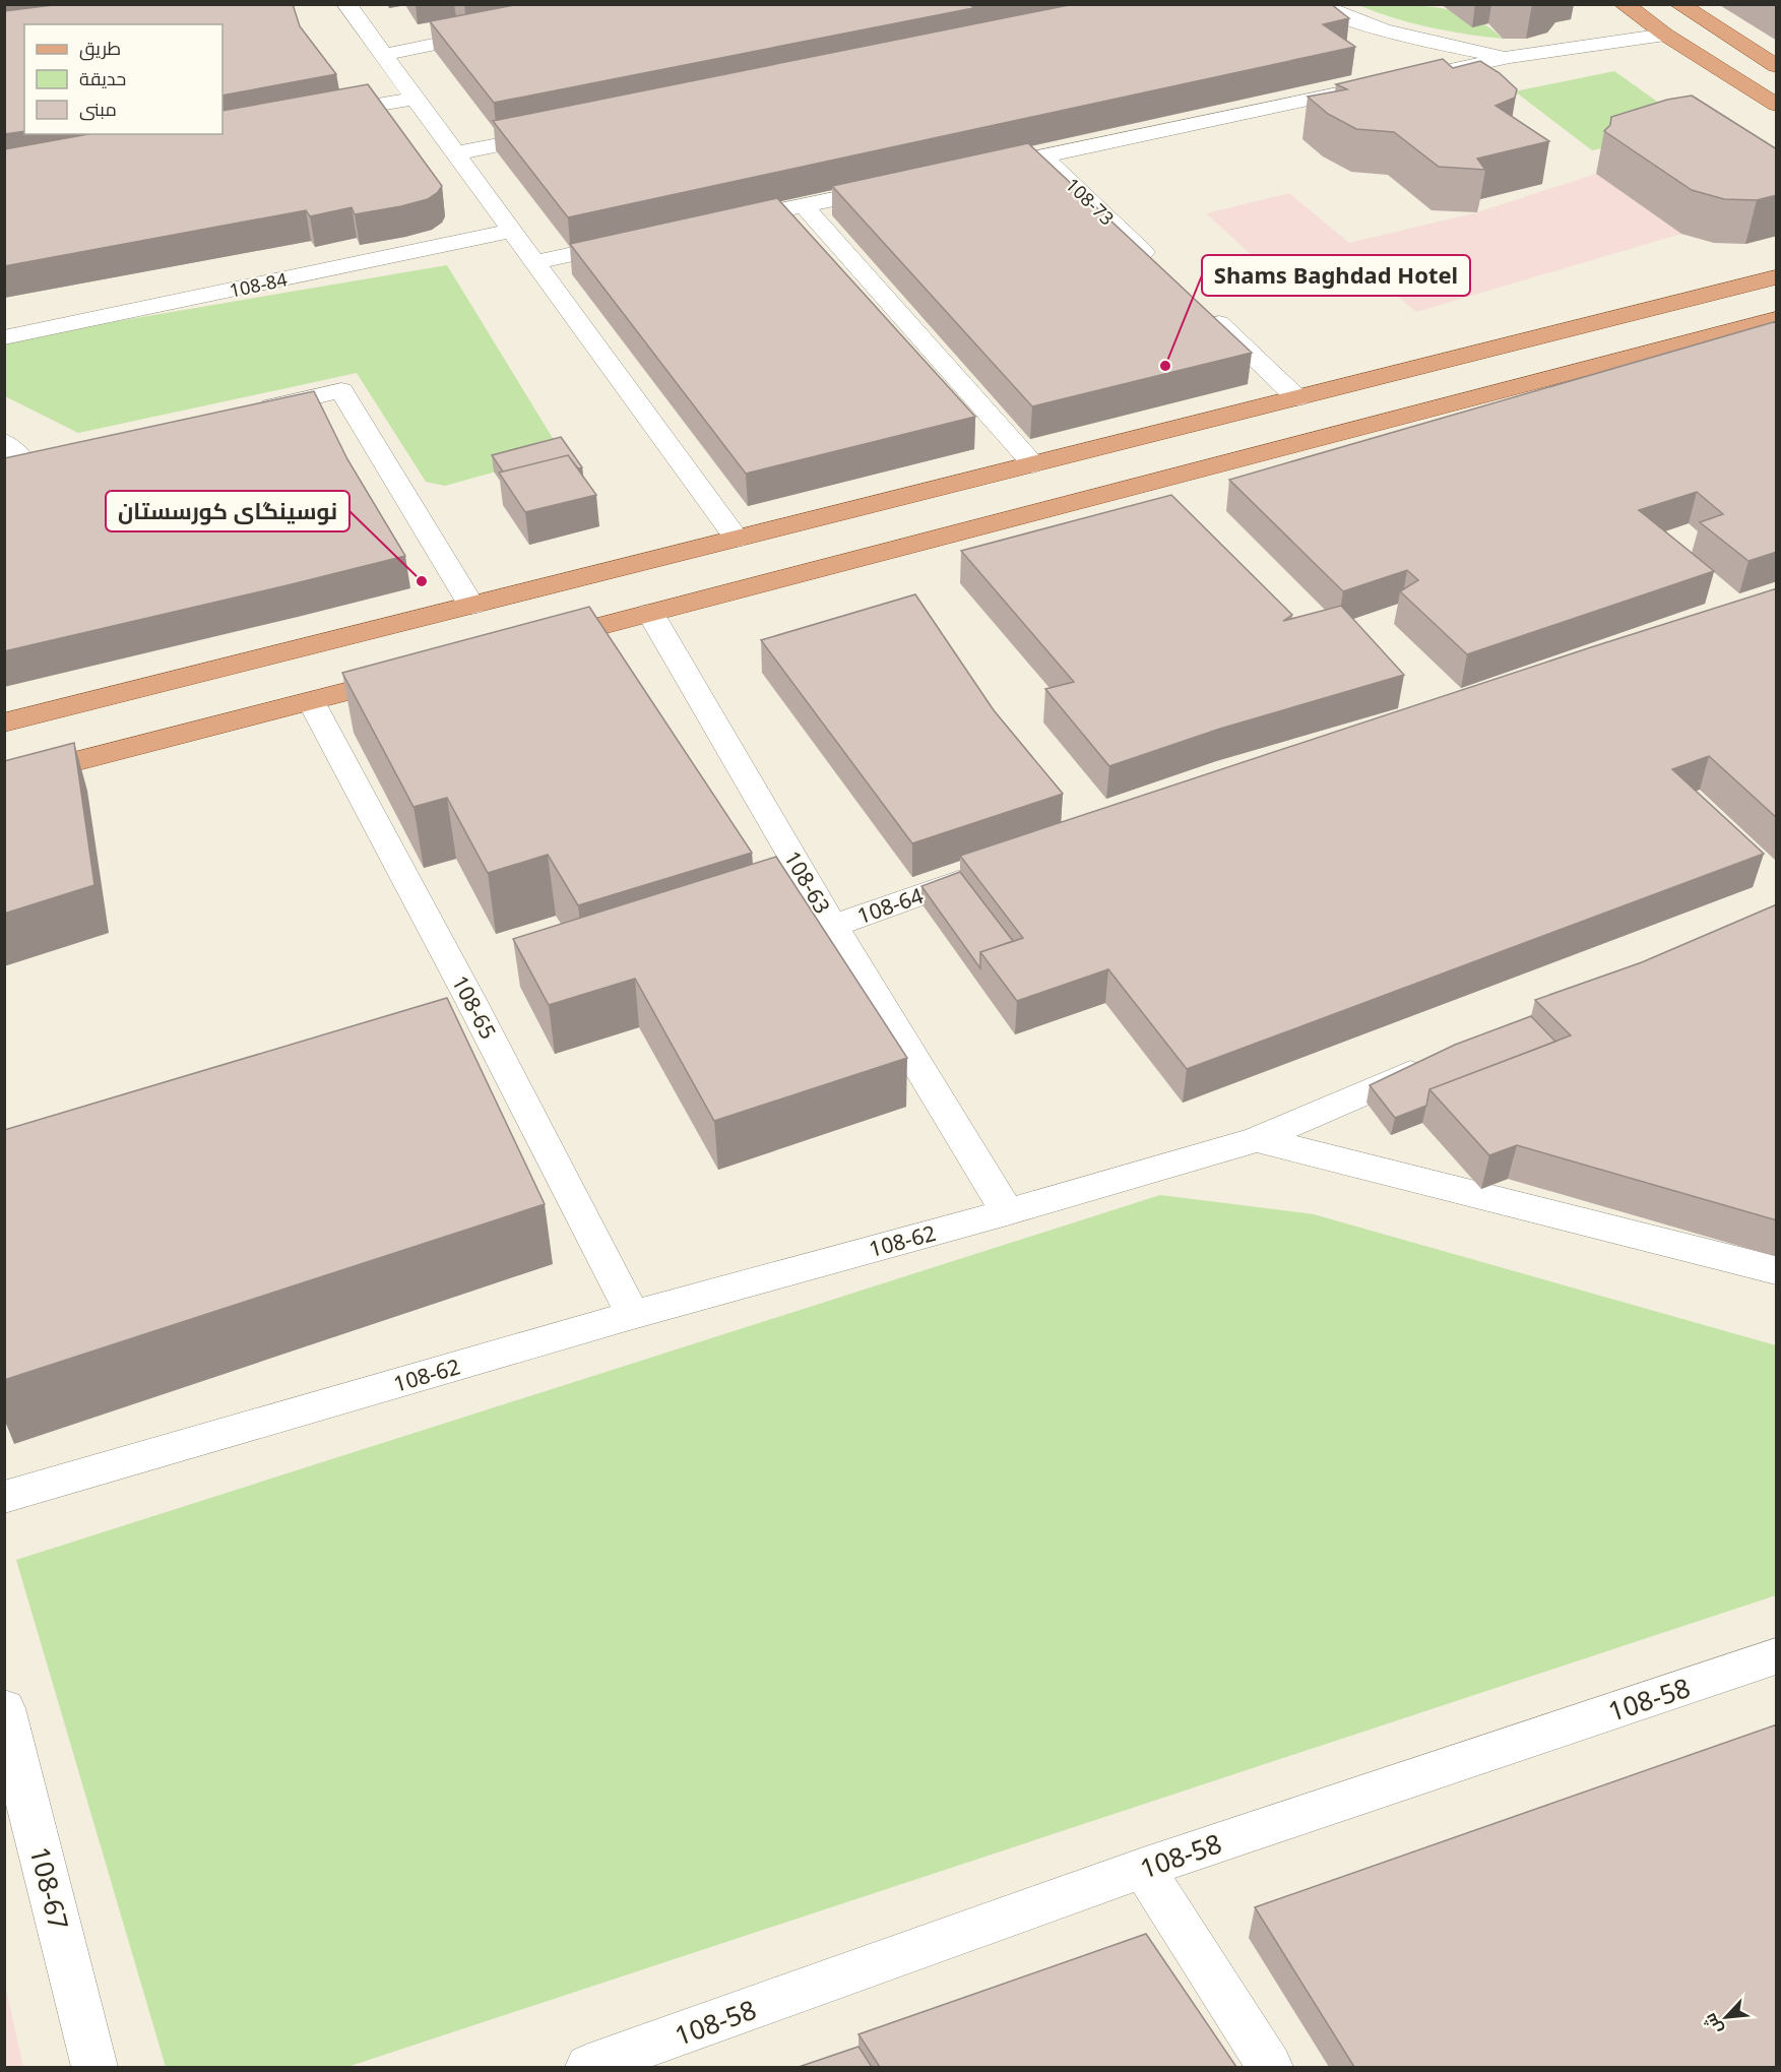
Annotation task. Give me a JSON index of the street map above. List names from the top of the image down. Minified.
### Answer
{"streets":{"street":["108-73","108-84","108-63","108-64","108-65","108-62","108-58","108-67"]},"crossings":[["108-63","108-64"],["108-63","108-62"],["108-65","108-62"]],"places":["Shams Baghdad Hotel","نوسینگای کورسستان"],"legend":["طريق","حديقة","مبنى"],"north":"bottom left"}
